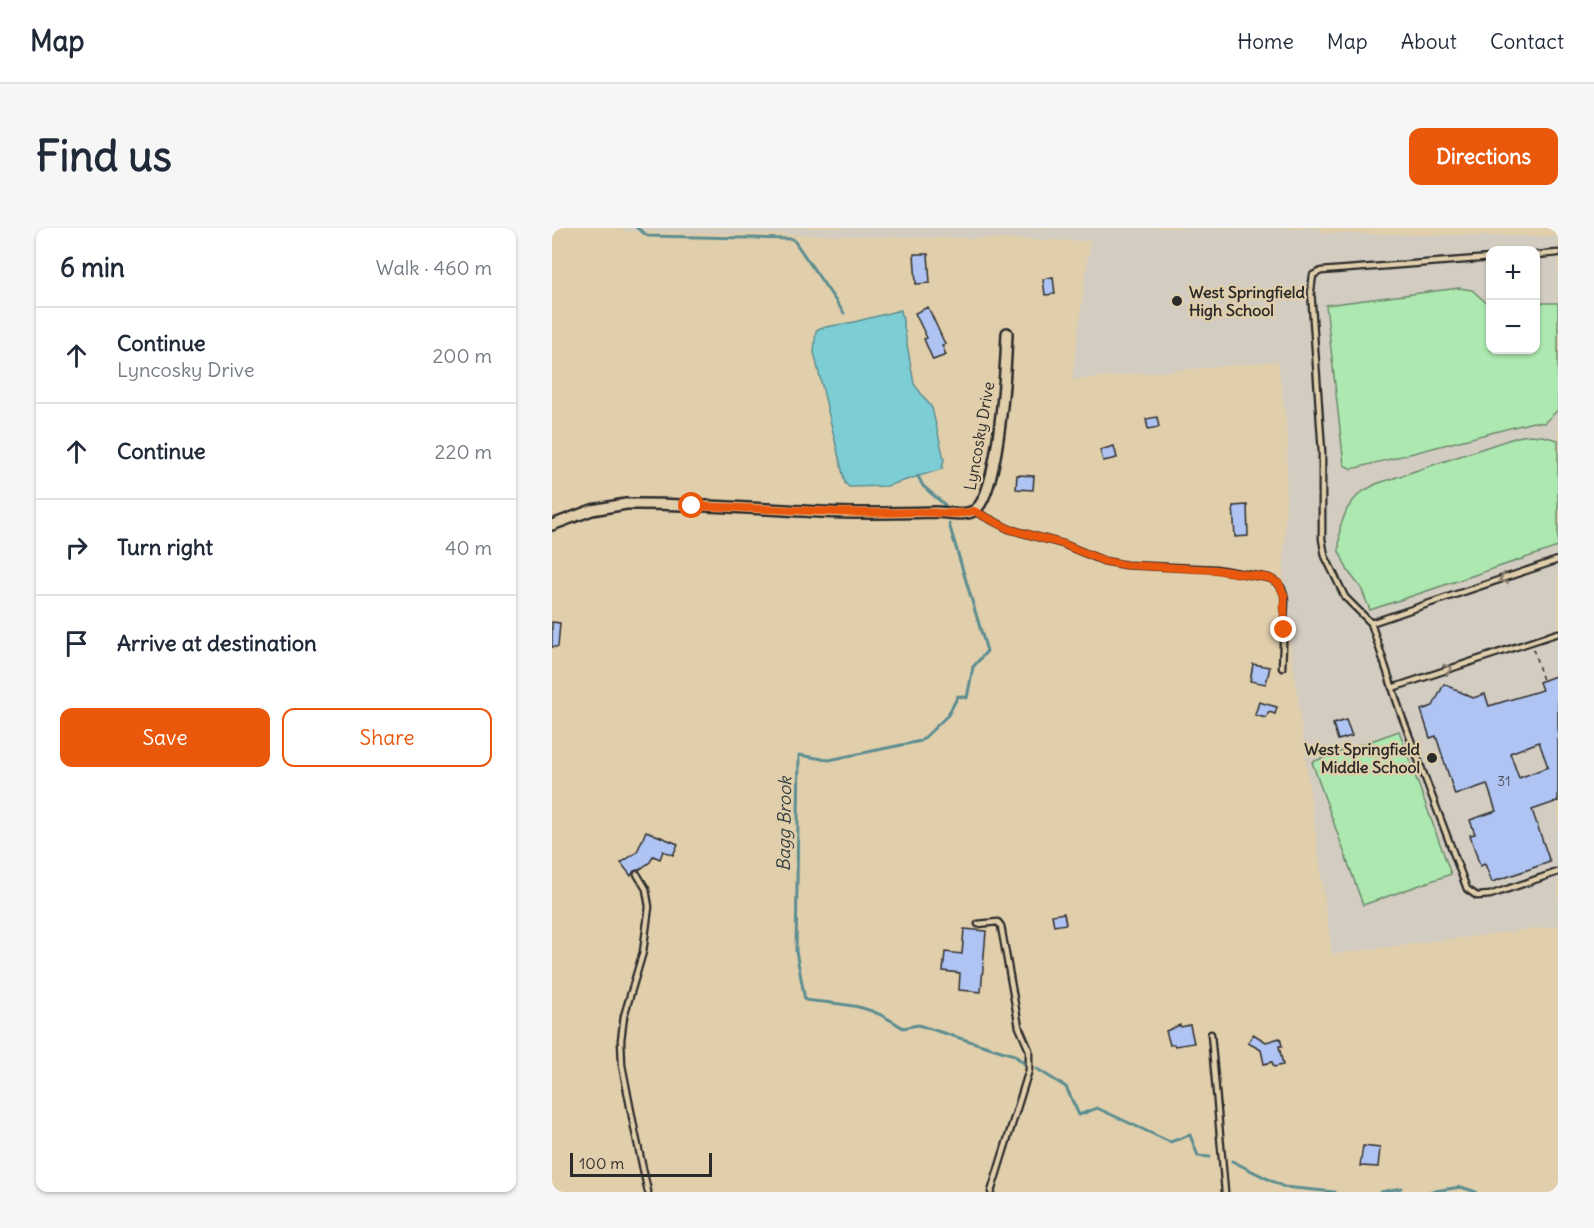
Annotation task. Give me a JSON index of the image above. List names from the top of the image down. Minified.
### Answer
{"streets":{"street":["Lyncosky Drive"]},"water":["Bagg Brook"],"places":["West Springfield High School","West Springfield Middle School"],"house_numbers":["31"],"scale_bar":"100 m","page":{"header":"Map","nav":["Home","Map","About","Contact"],"buttons":["Directions",["Save","Share"]],"title":"Find us","heading":["6 min","Walk · 460 m"],"map_buttons":["+","−"],"list":[["Continue","Lyncosky Drive","200 m"],["Continue","220 m"],["Turn right","40 m"],"Arrive at destination"],"scale":"100 m"}}
